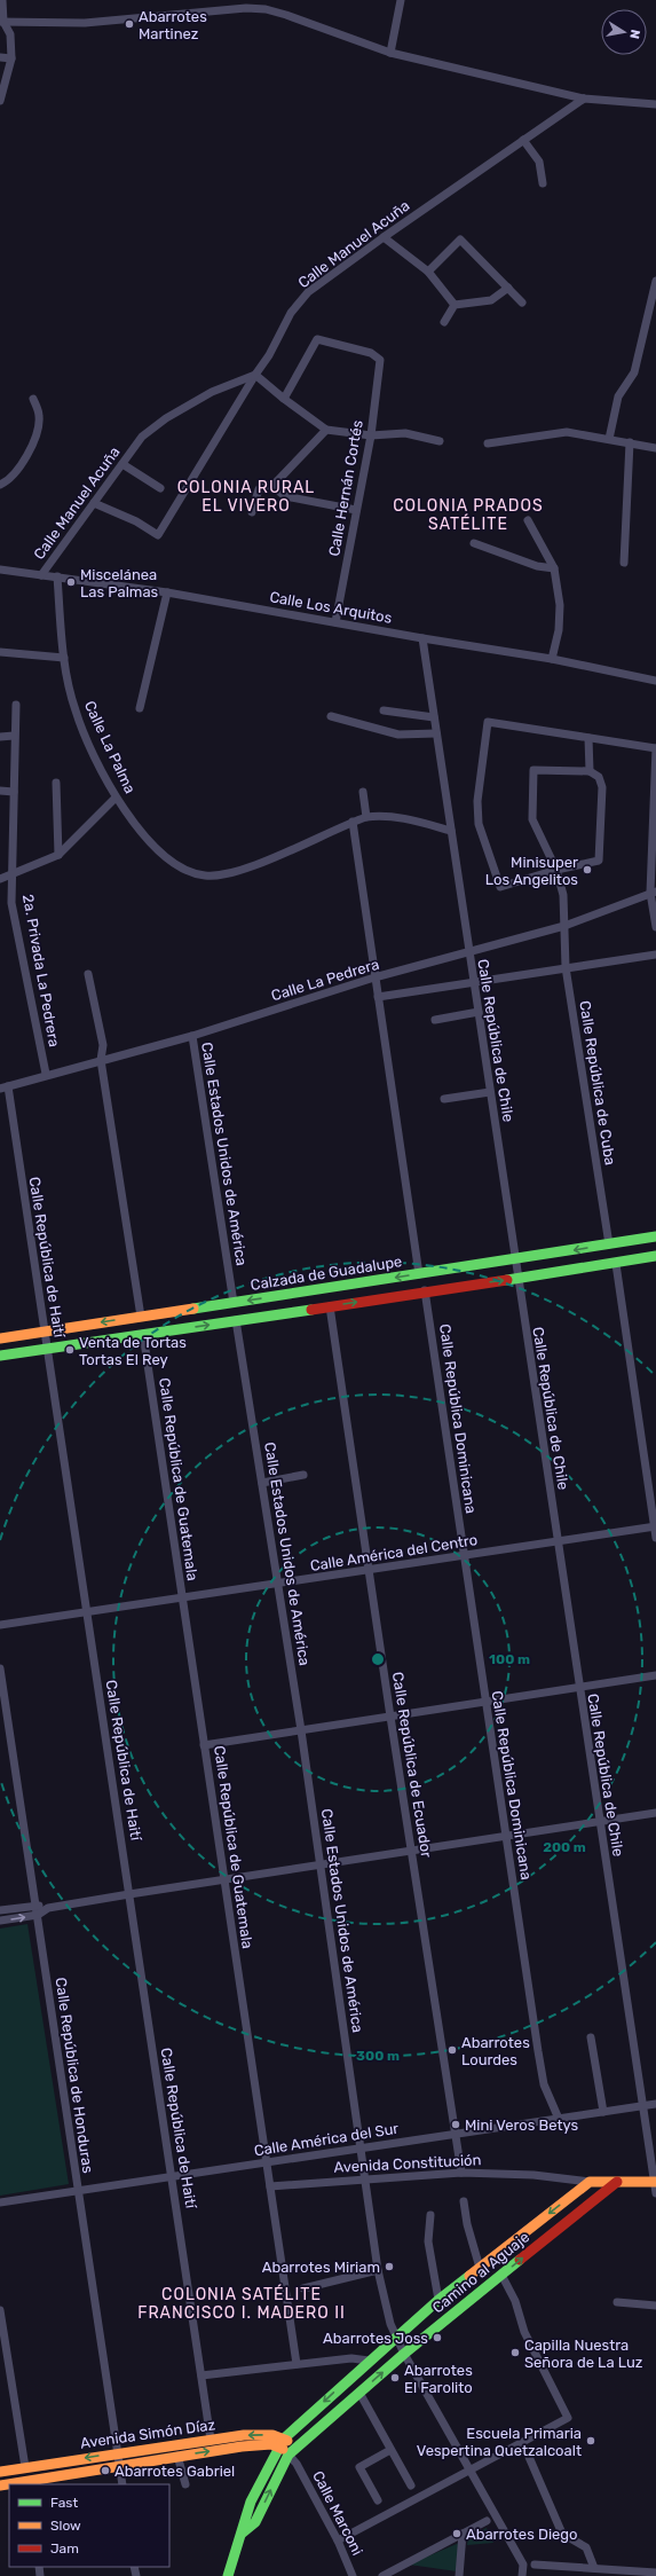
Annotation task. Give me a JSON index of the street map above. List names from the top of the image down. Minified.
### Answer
{"streets":{"main road":["Calzada de Guadalupe","Avenida Constitución","Camino al Aguaje","Avenida Simón Díaz"],"street":["Calle Manuel Acuña","Calle Hernán Cortés","Calle Los Arquitos","Calle La Palma","2a. Privada La Pedrera","Calle La Pedrera","Calle República de Chile","Calle República de Cuba","Calle Estados Unidos de América","Calle República de Haití","Calle República Dominicana","Calle República de Guatemala","Calle América del Centro","Calle República de Ecuador","Calle República de Honduras","Calle América del Sur","Calle Marconi"]},"crossings":[["Calle Manuel Acuña","Calle Los Arquitos"],["Calle Hernán Cortés","Calle Los Arquitos"],["Calle Los Arquitos","Calle La Palma"],["Calle Los Arquitos","Calle República de Chile"],["Calle La Palma","Calle República de Chile"],["2a. Privada La Pedrera","Calle La Pedrera"],["Calle La Pedrera","Calle República de Chile"],["Calle La Pedrera","Calle República de Cuba"],["Calle La Pedrera","Calle Estados Unidos de América"],["Calle La Pedrera","Calle República de Haití"],["Calle República de Chile","Calzada de Guadalupe"],["Calle República de Chile","Calle América del Centro"],["Calle República de Chile","Calle América del Sur"],["Calle República de Chile","Avenida Constitución"],["Calle República de Cuba","Calzada de Guadalupe"],["Calle Estados Unidos de América","Calzada de Guadalupe"],["Calle Estados Unidos de América","Calle América del Centro"],["Calle Estados Unidos de América","Calle América del Sur"],["Calle Estados Unidos de América","Avenida Constitución"],["Calle Estados Unidos de América","Camino al Aguaje"],["Calle República de Haití","Calzada de Guadalupe"],["Calle República de Haití","Calle América del Centro"],["Calle República de Haití","Calle América del Sur"],["Calle República de Haití","Avenida Simón Díaz"],["Calle República Dominicana","Calle América del Centro"],["Calle República Dominicana","Calle América del Sur"],["Calle República de Guatemala","Calle América del Centro"],["Calle República de Guatemala","Calle América del Sur"],["Calle República de Guatemala","Avenida Constitución"],["Calle América del Centro","Calle República de Ecuador"],["Calle República de Ecuador","Calle América del Sur"],["Calle República de Ecuador","Avenida Constitución"],["Calle República de Honduras","Calle América del Sur"],["Calle República de Honduras","Avenida Simón Díaz"],["Avenida Constitución","Camino al Aguaje"],["Camino al Aguaje","Avenida Simón Díaz"],["Camino al Aguaje","Calle Marconi"]],"districts":["COLONIA RURAL EL VIVERO","COLONIA PRADOS SATÉLITE","COLONIA SATÉLITE FRANCISCO I. MADERO II"],"places":["Abarrotes Martinez","Miscelánea Las Palmas","Minisuper Los Angelitos","Venta de Tortas Tortas El Rey","Abarrotes Lourdes","Mini Veros Betys","Abarrotes Miriam","Abarrotes Joss","Capilla Nuestra Señora de La Luz","Abarrotes El Farolito","Escuela Primaria Vespertina Quetzalcoalt","Abarrotes Gabriel","Abarrotes Diego"],"legend":["Fast","Slow","Jam"],"north":"right","rings":["100 m","200 m","300 m"]}
